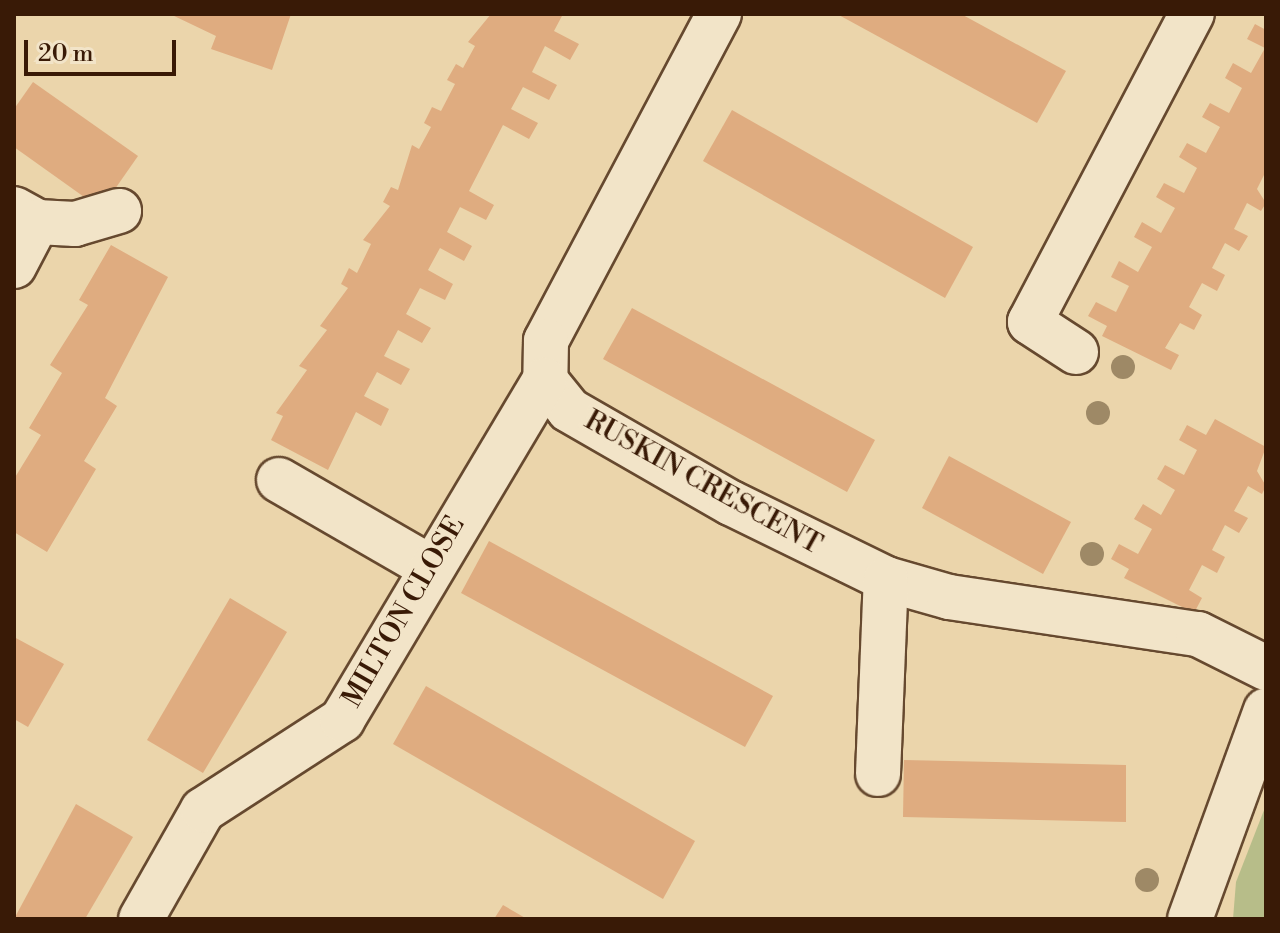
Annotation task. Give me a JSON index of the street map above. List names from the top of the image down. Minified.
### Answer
{"streets":{"street":["RUSKIN CRESCENT","MILTON CLOSE"]},"crossings":[["RUSKIN CRESCENT","MILTON CLOSE"]],"scale_bar":"20 m"}
